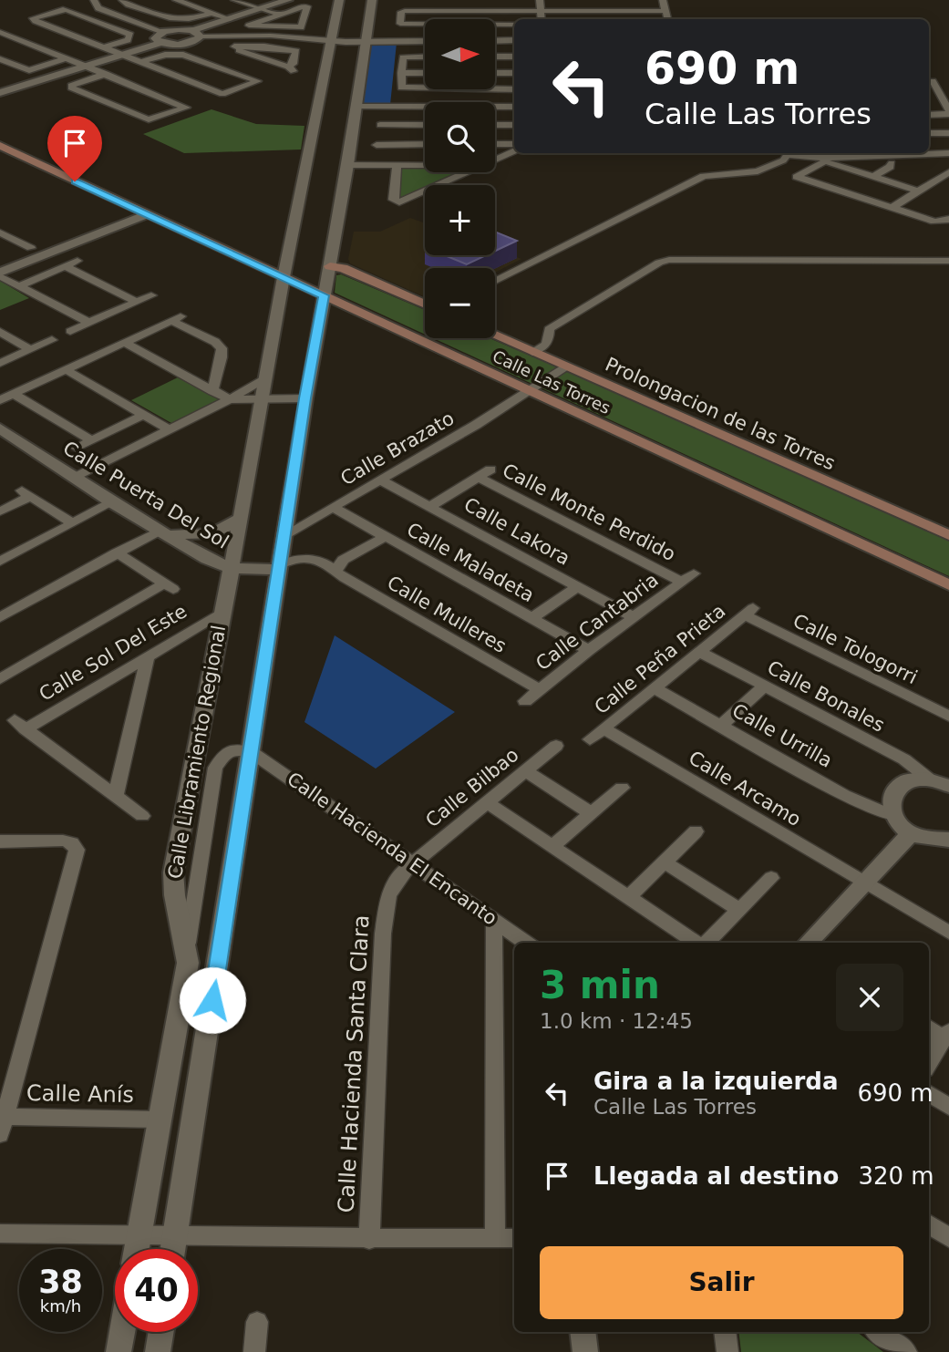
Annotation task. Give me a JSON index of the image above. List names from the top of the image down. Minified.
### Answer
{"streets":{"main road":["Calle Las Torres","Prolongacion de las Torres"],"street":["Calle Brazato","Calle Puerta Del Sol","Calle Monte Perdido","Calle Lakora","Calle Maladeta","Calle Mulleres","Calle Cantabria","Calle Tologorri","Calle Sol Del Este","Calle Peña Prieta","Calle Bonales","Calle Urrilla","Calle Libramiento Regional","Calle Bilbao","Calle Arcamo","Calle Hacienda El Encanto","Calle Hacienda Santa Clara","Calle Anís"]},"crossings":[["Calle Las Torres","Calle Brazato"],["Calle Las Torres","Calle Libramiento Regional"],["Prolongacion de las Torres","Calle Brazato"],["Calle Brazato","Calle Lakora"],["Calle Brazato","Calle Maladeta"],["Calle Puerta Del Sol","Calle Mulleres"],["Calle Puerta Del Sol","Calle Libramiento Regional"],["Calle Monte Perdido","Calle Cantabria"],["Calle Lakora","Calle Cantabria"],["Calle Maladeta","Calle Cantabria"],["Calle Mulleres","Calle Cantabria"],["Calle Tologorri","Calle Peña Prieta"],["Calle Sol Del Este","Calle Libramiento Regional"],["Calle Peña Prieta","Calle Bonales"],["Calle Peña Prieta","Calle Urrilla"],["Calle Peña Prieta","Calle Arcamo"],["Calle Libramiento Regional","Calle Anís"],["Calle Bilbao","Calle Hacienda El Encanto"],["Calle Bilbao","Calle Hacienda Santa Clara"],["Calle Hacienda El Encanto","Calle Hacienda Santa Clara"]],"north":"right","page":{"map_buttons":["+","−"],"turn":["690 m","Calle Las Torres"],"heading":["3 min","1.0 km · 12:45"],"list":[{"name":"Gira a la izquierda","note":"Calle Las Torres","value":"690 m"},{"name":"Llegada al destino","value":"320 m"}],"buttons":"Salir","speed":"38 km/h","limit":"40"}}
